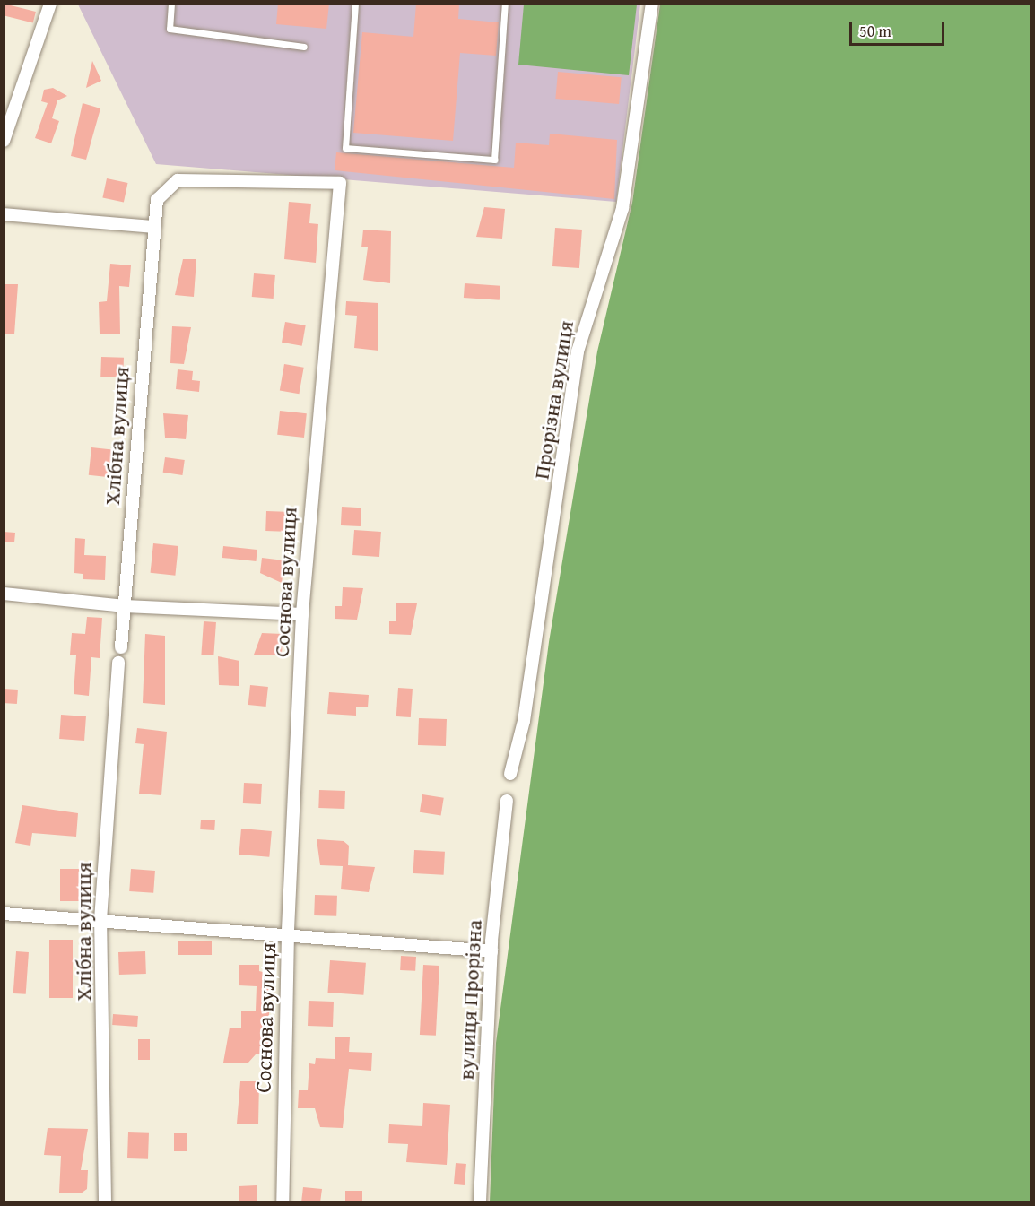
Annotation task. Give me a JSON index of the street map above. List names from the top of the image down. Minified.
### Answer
{"streets":{"street":["Прорізна вулиця","Хлібна вулиця","Соснова вулиця","вулиця Прорізна"]},"crossings":[["Хлібна вулиця","Соснова вулиця"]],"scale_bar":"50 m"}
